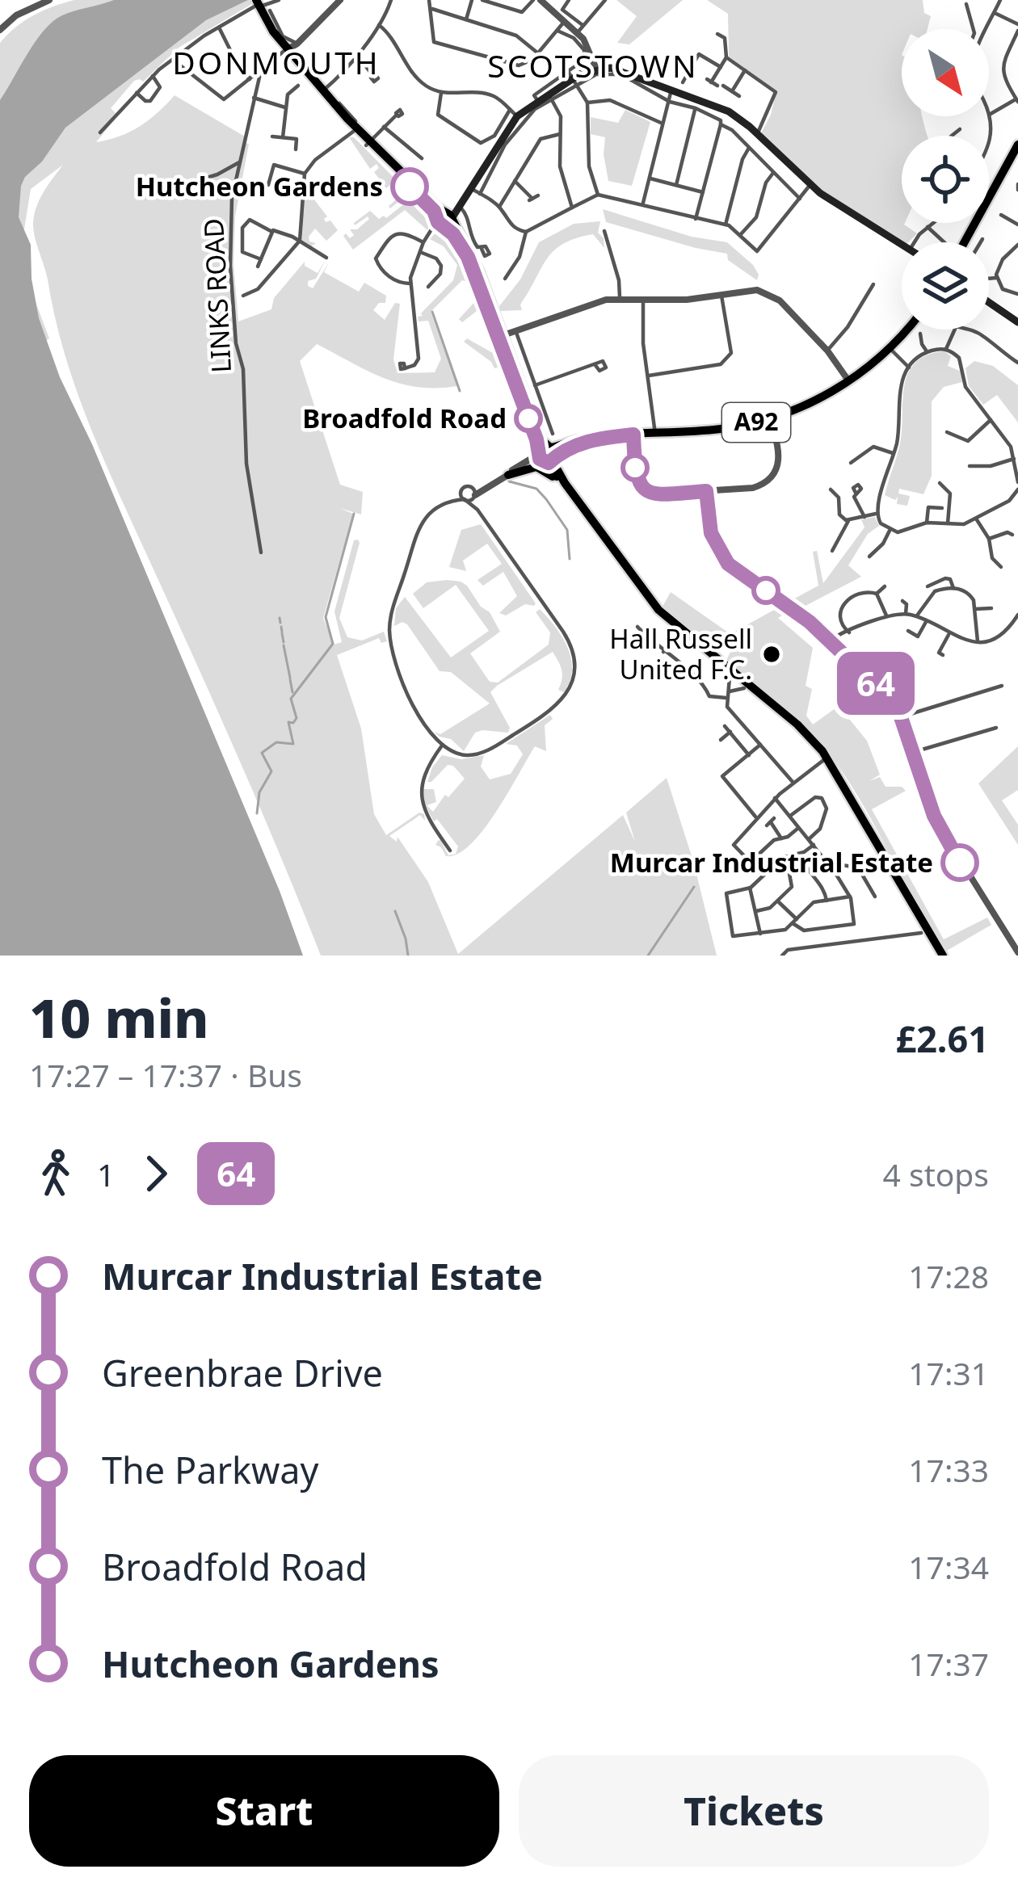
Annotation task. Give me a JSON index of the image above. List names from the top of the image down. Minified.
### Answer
{"streets":{"main road":["A92"],"street":["LINKS ROAD"]},"districts":["DONMOUTH","SCOTSTOWN"],"places":["Hutcheon Gardens","Broadfold Road","Hall Russell United F.C.","Murcar Industrial Estate"],"lines":["bus line 64"],"north":"bottom right","page":{"on_map":"64","heading":["10 min","17:27 – 17:37 · Bus","£2.61"],"legs":["1","64","4 stops"],"list":[{"name":"Murcar Industrial Estate","value":"17:28"},{"name":"Greenbrae Drive","value":"17:31"},{"name":"The Parkway","value":"17:33"},{"name":"Broadfold Road","value":"17:34"},{"name":"Hutcheon Gardens","value":"17:37"}],"buttons":["Start","Tickets"]}}
